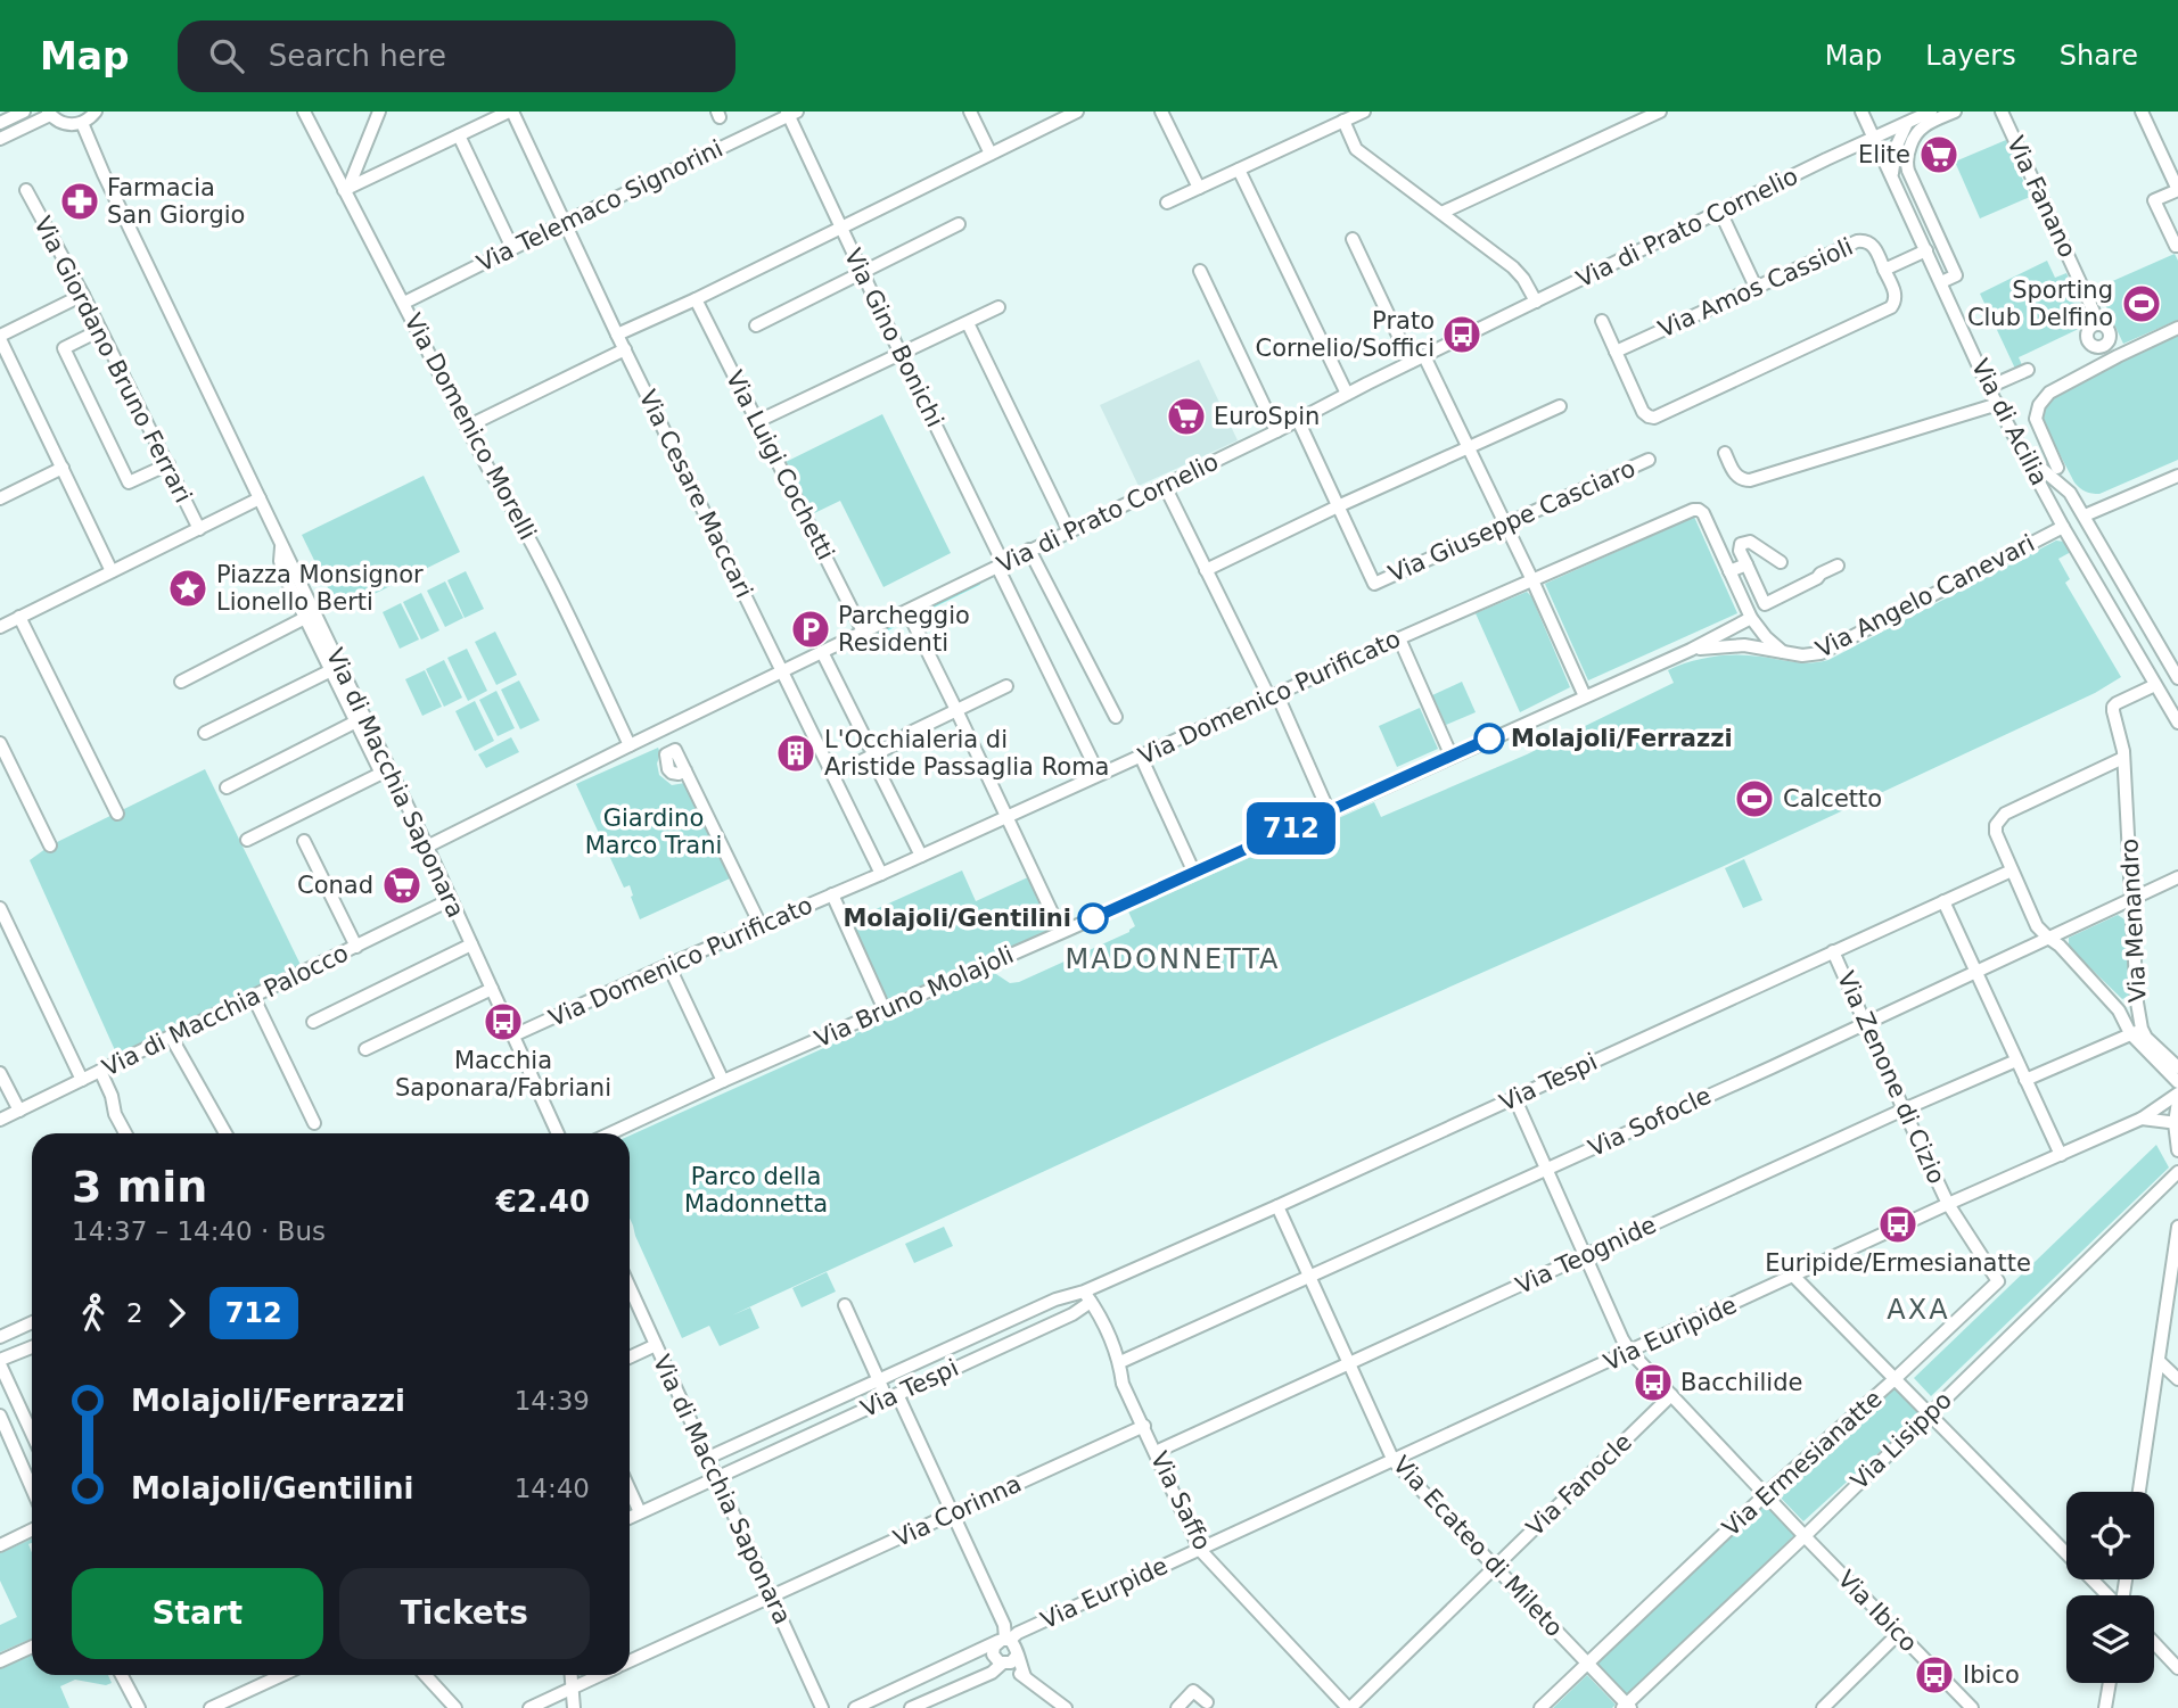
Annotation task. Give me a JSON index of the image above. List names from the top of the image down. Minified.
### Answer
{"streets":{"street":["Via Fanano","Via Telemaco Signorini","Via di Prato Cornelio","Via Amos Cassioli","Via Gino Bonichi","Via Giordano Bruno Ferrari","Via di Acilia","Via Domenico Morelli","Via Luigi Cochetti","Via Cesare Maccari","Via Giuseppe Casciaro","Via Angelo Canevari","Via Domenico Purificato","Via di Macchia Saponara","Via Menandro","Via Bruno Molajoli","Via di Macchia Palocco","Via Zenone di Cizio","Via Tespi","Via Sofocle","Via Teognide","Via Euripide","Via Lisippo","Via Ermesianatte","Via Fanocle","Via Saffo","Via Corinna","Via Ecateo di Mileto","Via Eurpide","Via Ibico"]},"crossings":[["Via Telemaco Signorini","Via Gino Bonichi"],["Via Telemaco Signorini","Via Domenico Morelli"],["Via Telemaco Signorini","Via Cesare Maccari"],["Via di Prato Cornelio","Via Gino Bonichi"],["Via di Prato Cornelio","Via di Acilia"],["Via di Prato Cornelio","Via Domenico Morelli"],["Via di Prato Cornelio","Via Luigi Cochetti"],["Via di Prato Cornelio","Via Cesare Maccari"],["Via di Prato Cornelio","Via di Macchia Saponara"],["Via Amos Cassioli","Via di Acilia"],["Via di Acilia","Via Angelo Canevari"],["Via di Acilia","Via Menandro"],["Via Cesare Maccari","Via Domenico Purificato"],["Via Angelo Canevari","Via Domenico Purificato"],["Via Angelo Canevari","Via Bruno Molajoli"],["Via Domenico Purificato","Via di Macchia Saponara"],["Via di Macchia Saponara","Via di Macchia Palocco"],["Via di Macchia Saponara","Via Tespi"],["Via di Macchia Saponara","Via Corinna"],["Via Menandro","Via Sofocle"],["Via Zenone di Cizio","Via Tespi"],["Via Zenone di Cizio","Via Sofocle"],["Via Zenone di Cizio","Via Teognide"],["Via Zenone di Cizio","Via Euripide"],["Via Zenone di Cizio","Via Ermesianatte"],["Via Tespi","Via Saffo"],["Via Tespi","Via Ecateo di Mileto"],["Via Tespi","Via Ibico"],["Via Sofocle","Via Saffo"],["Via Sofocle","Via Ecateo di Mileto"],["Via Sofocle","Via Ibico"],["Via Teognide","Via Saffo"],["Via Teognide","Via Ecateo di Mileto"],["Via Teognide","Via Ibico"],["Via Euripide","Via Ermesianatte"],["Via Euripide","Via Saffo"],["Via Euripide","Via Ecateo di Mileto"],["Via Euripide","Via Eurpide"],["Via Euripide","Via Ibico"],["Via Lisippo","Via Ecateo di Mileto"],["Via Lisippo","Via Ibico"],["Via Ermesianatte","Via Ecateo di Mileto"],["Via Ermesianatte","Via Ibico"],["Via Fanocle","Via Saffo"],["Via Fanocle","Via Ecateo di Mileto"],["Via Fanocle","Via Ibico"],["Via Saffo","Via Corinna"],["Via Saffo","Via Eurpide"]],"districts":["MADONNETTA","AXA"],"parks":["Giardino Marco Trani","Parco della Madonnetta"],"places":{"supermarket":["Elite","EuroSpin","Conad"],"pharmacy":["Farmacia San Giorgio"],"sports":["Sporting Club Delfino","Calcetto"],"bus stop":["Prato Cornelio/Soffici","Macchia Saponara/Fabriani","Euripide/Ermesianatte","Bacchilide","Ibico"],"place":["Piazza Monsignor Lionello Berti"],"parking":["Parcheggio Residenti"],"other":["Molajoli/Ferrazzi","Molajoli/Gentilini"],"building":["L'Occhialeria di Aristide Passaglia Roma"]},"lines":["bus line 712"],"page":{"header":"Map","search":"Search here","nav":["Map","Layers","Share"],"on_map":"712","heading":["3 min","14:37 – 14:40 · Bus","€2.40"],"legs":["2","712"],"list":[{"name":"Molajoli/Ferrazzi","value":"14:39"},{"name":"Molajoli/Gentilini","value":"14:40"}],"buttons":["Start","Tickets"]}}
